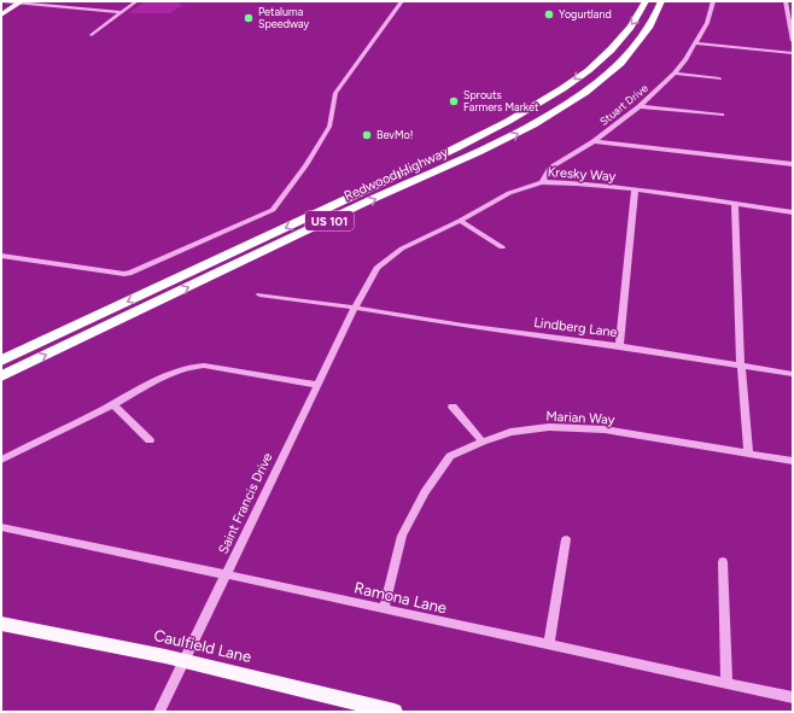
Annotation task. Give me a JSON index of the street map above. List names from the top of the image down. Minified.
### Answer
{"streets":{"highway":["Redwood Highway","US 101"],"main road":["Caulfield Lane"],"street":["Stuart Drive","Kresky Way","Lindberg Lane","Marian Way","Saint Francis Drive","Ramona Lane"]},"crossings":[["Stuart Drive","Kresky Way"],["Kresky Way","Lindberg Lane"],["Kresky Way","Saint Francis Drive"],["Lindberg Lane","Saint Francis Drive"],["Marian Way","Ramona Lane"],["Saint Francis Drive","Ramona Lane"],["Saint Francis Drive","Caulfield Lane"]],"places":["Yogurtland","Petaluma Speedway","Sprouts Farmers Market","BevMo!"]}
